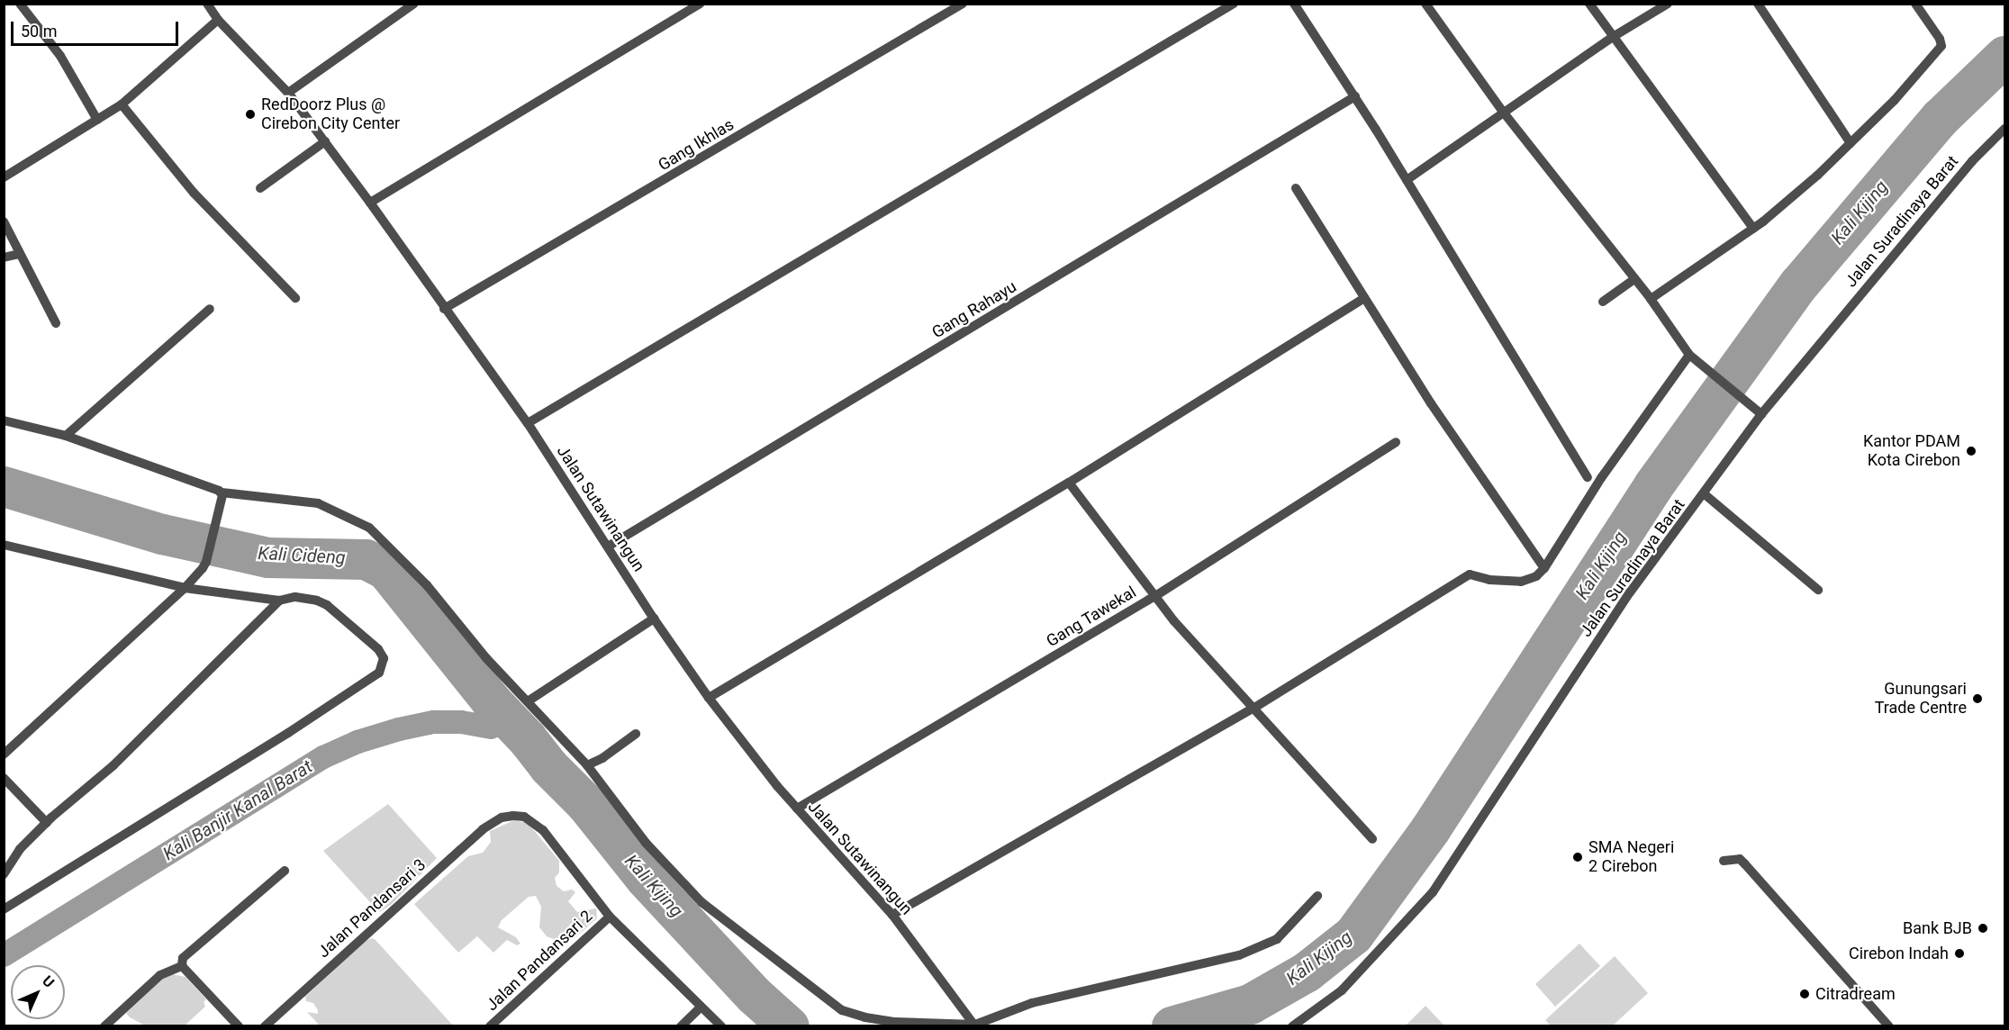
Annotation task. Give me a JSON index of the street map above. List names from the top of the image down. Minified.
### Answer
{"streets":{"street":["Gang Ikhlas","Jalan Suradinaya Barat","Gang Rahayu","Jalan Sutawinangun","Gang Tawekal","Jalan Pandansari 3","Jalan Pandansari 2"]},"crossings":[["Gang Ikhlas","Jalan Sutawinangun"],["Gang Rahayu","Jalan Sutawinangun"],["Jalan Sutawinangun","Gang Tawekal"],["Jalan Pandansari 3","Jalan Pandansari 2"]],"water":["Kali Kijing","Kali Cideng","Kali Banjir Kanal Barat"],"places":["RedDoorz Plus @ Cirebon City Center","Kantor PDAM Kota Cirebon","Gunungsari Trade Centre","SMA Negeri 2 Cirebon","Bank BJB","Cirebon Indah","Citradream"],"scale_bar":"50 m","north":"top right"}
